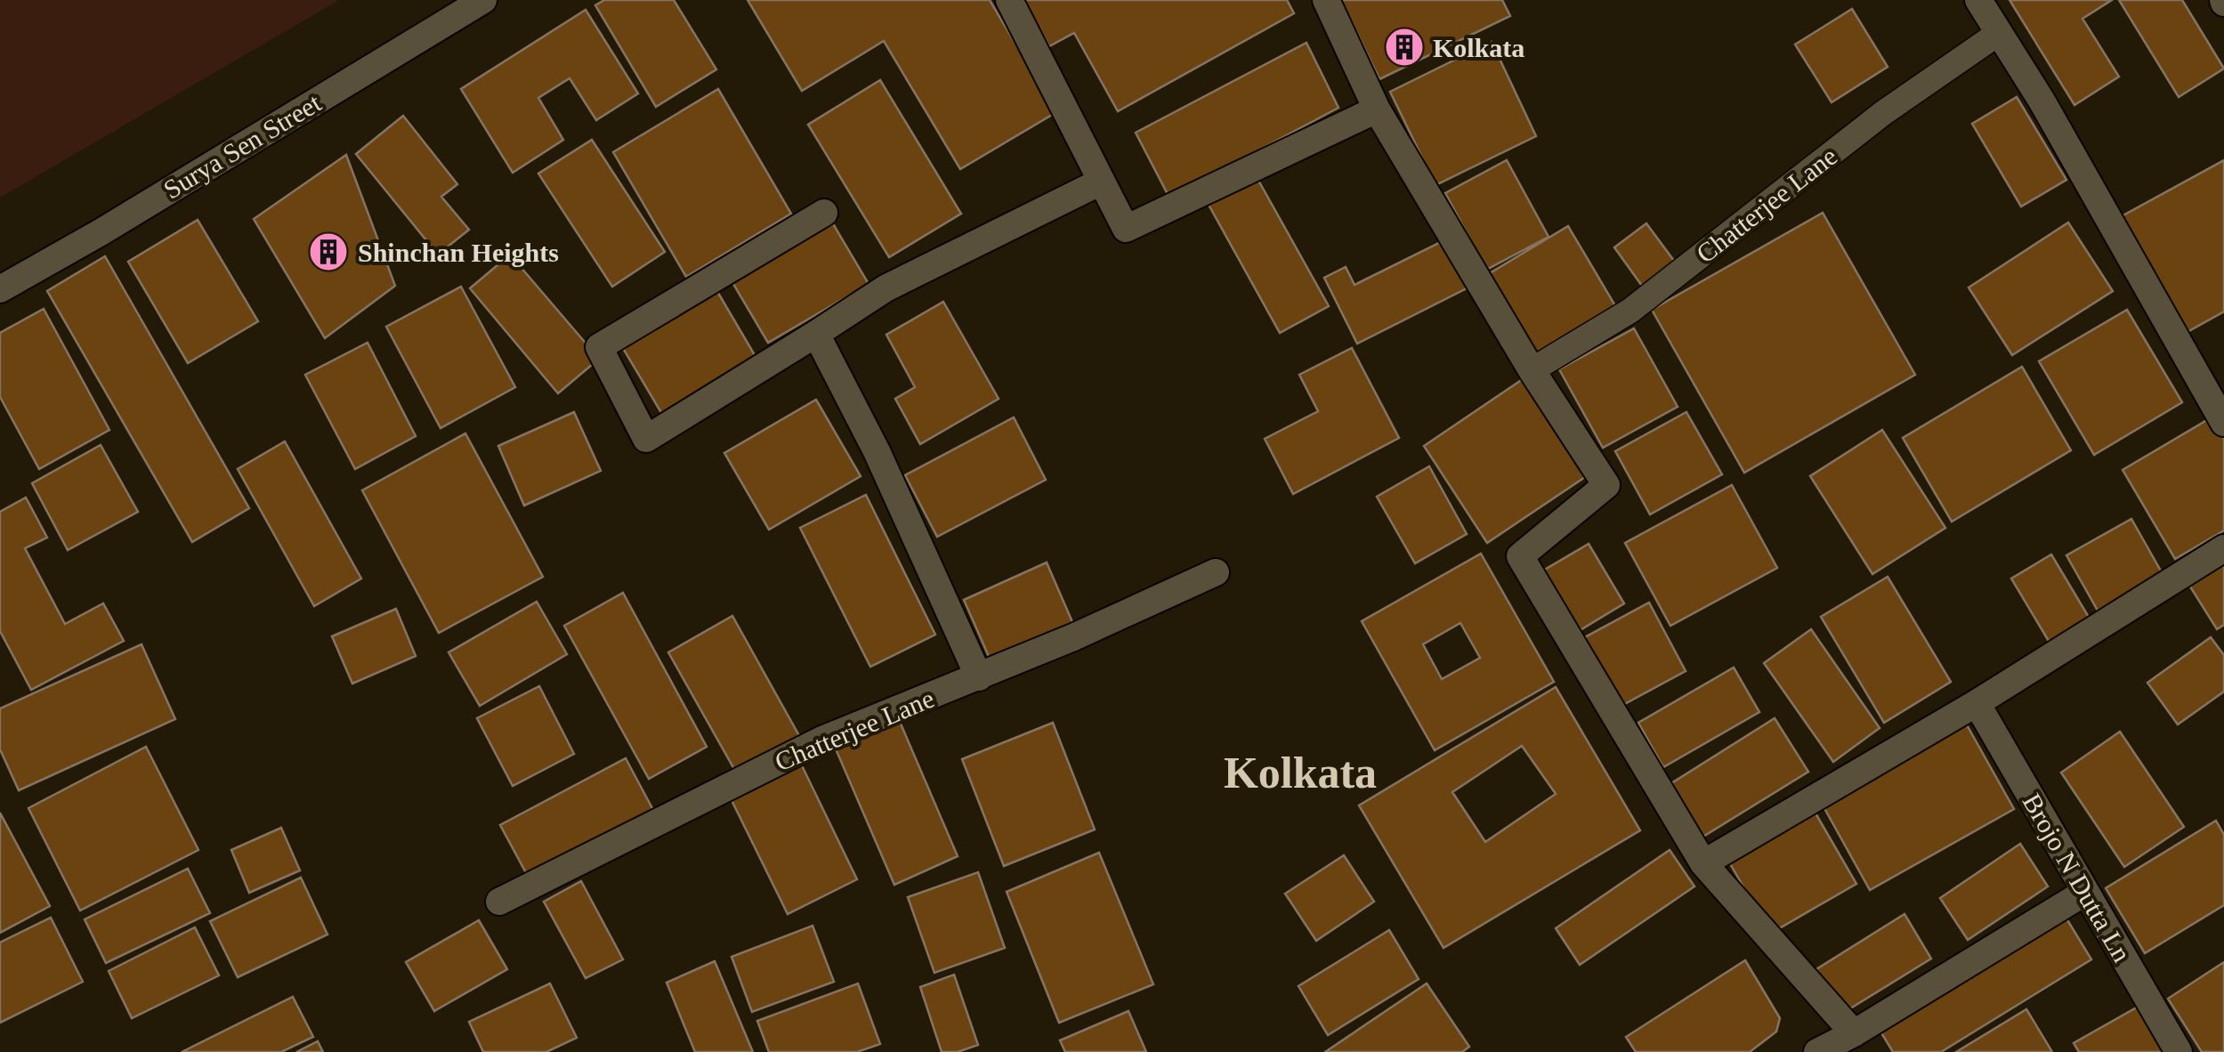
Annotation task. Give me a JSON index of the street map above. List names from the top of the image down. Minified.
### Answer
{"streets":{"street":["Surya Sen Street","Chatterjee Lane","Brojo N Dutta Ln"]},"districts":["Kolkata"],"places":{"building":["Kolkata","Shinchan Heights"]}}
